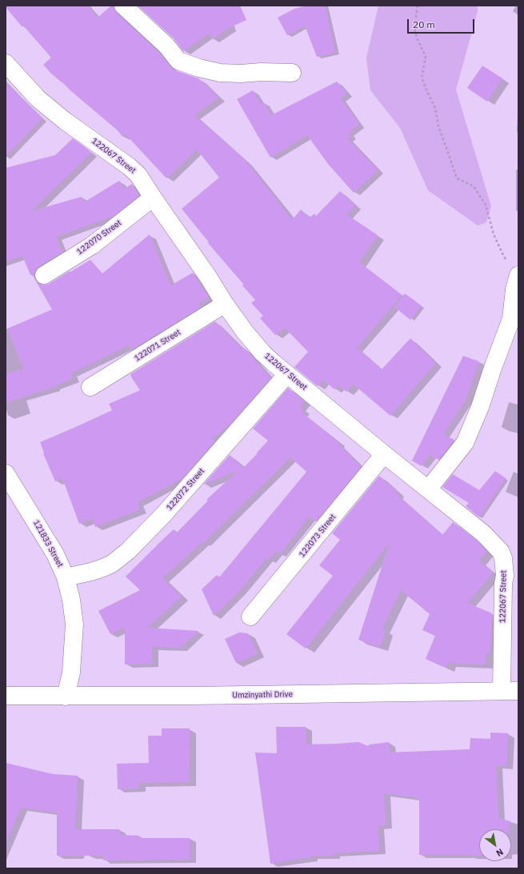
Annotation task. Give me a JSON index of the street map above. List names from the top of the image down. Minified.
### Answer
{"streets":{"street":["122067 Street","122070 Street","122071 Street","122072 Street","122073 Street","121833 Street","Umzinyathi Drive"]},"crossings":[["122067 Street","122070 Street"],["122067 Street","122071 Street"],["122067 Street","122072 Street"],["122067 Street","122073 Street"],["122067 Street","Umzinyathi Drive"],["122072 Street","121833 Street"],["121833 Street","Umzinyathi Drive"]],"scale_bar":"20 m","north":"bottom right"}
